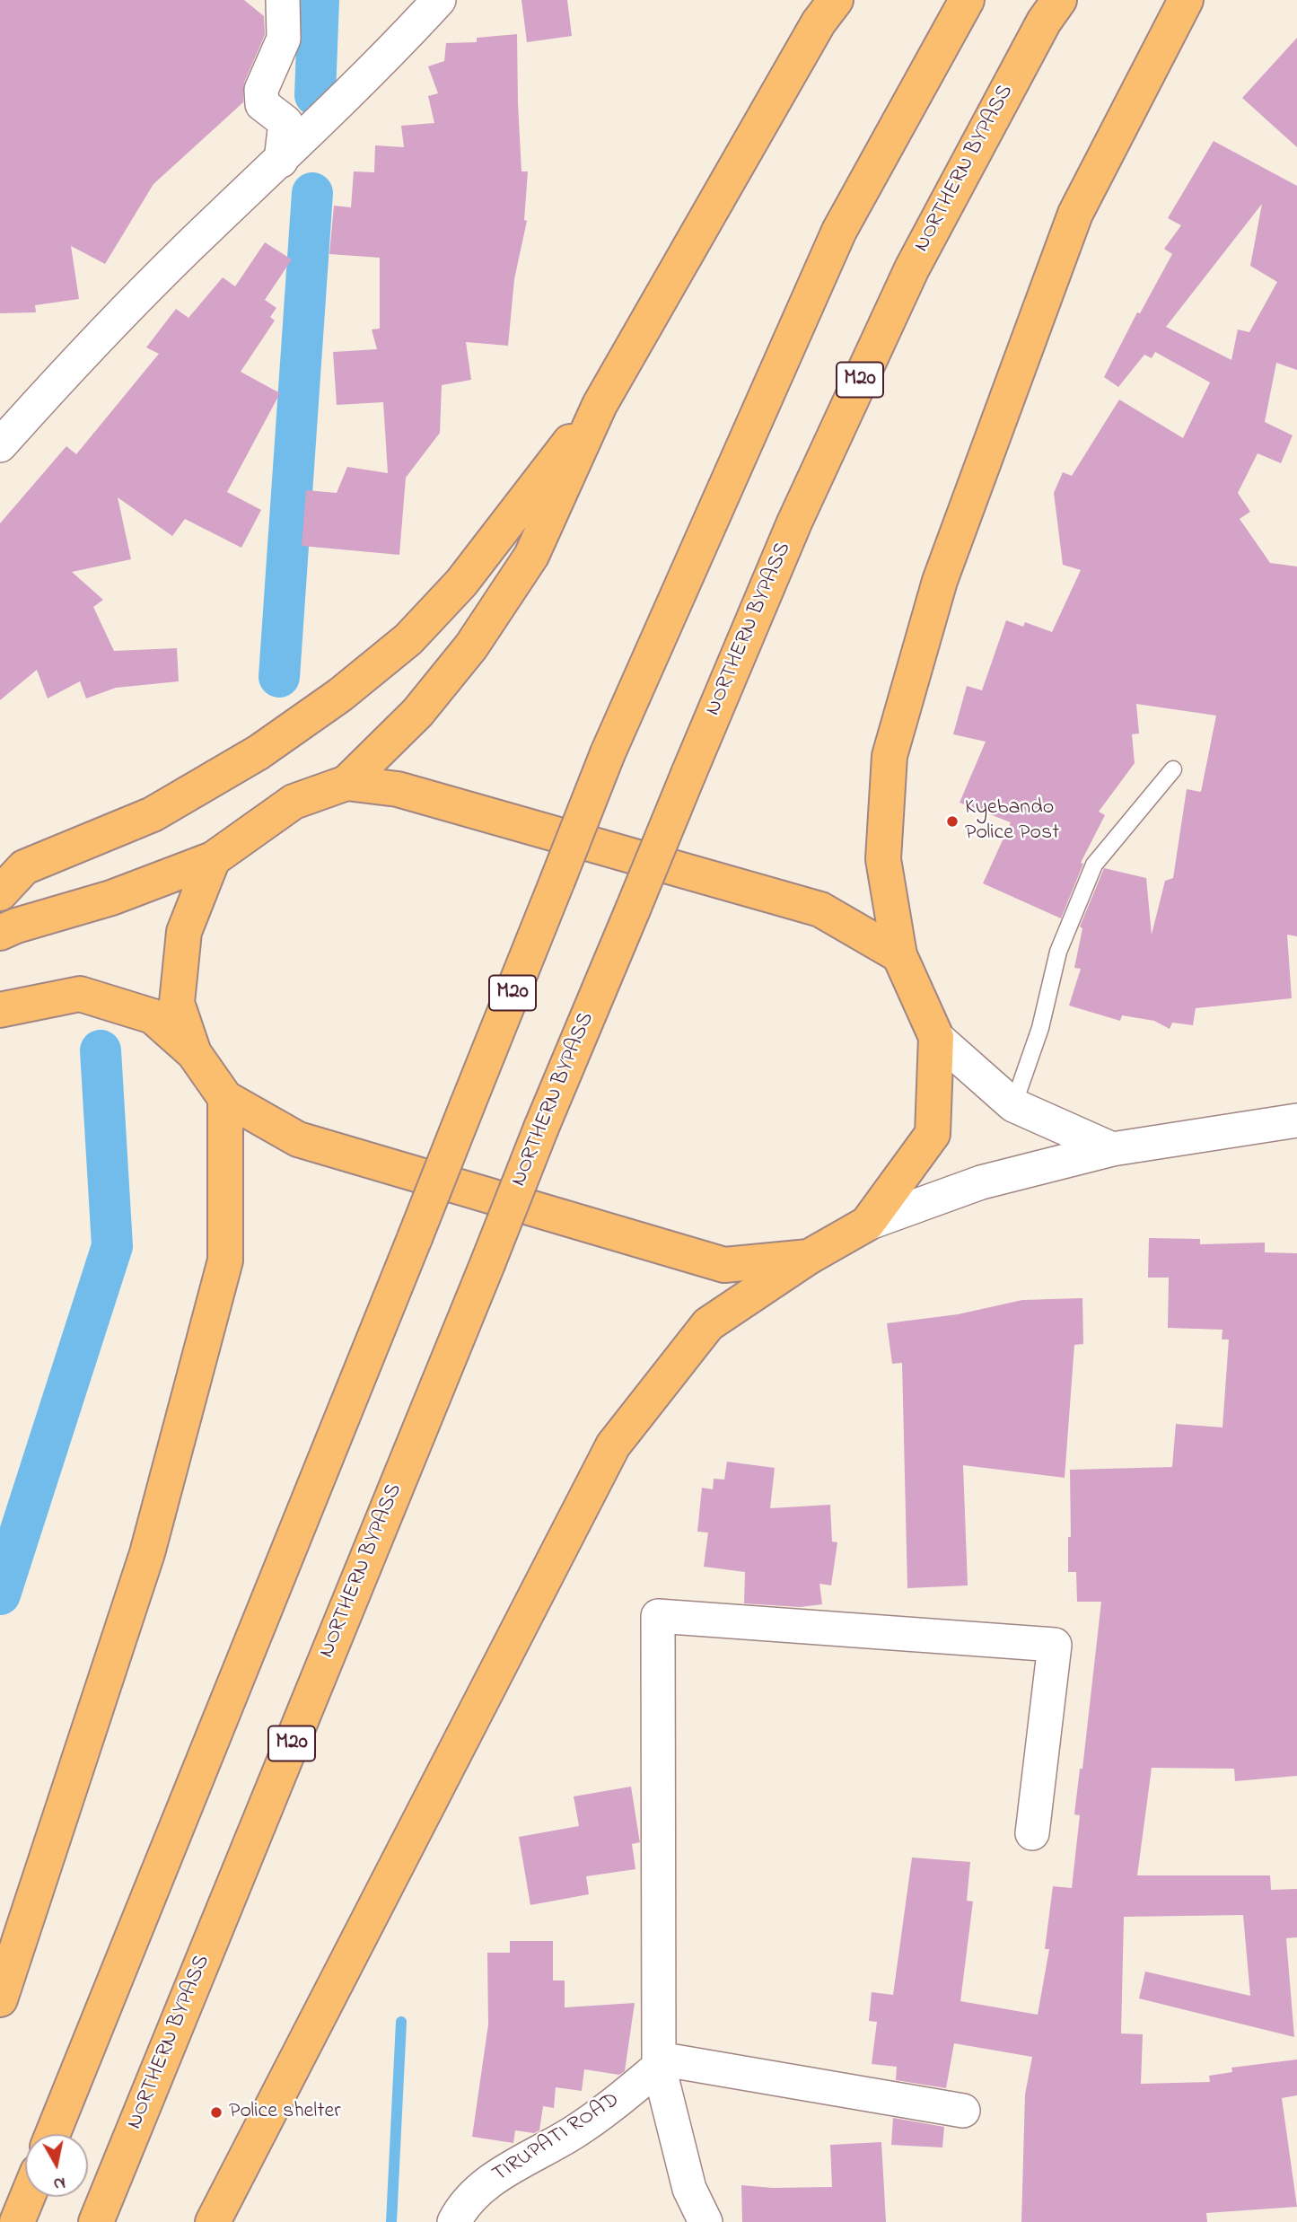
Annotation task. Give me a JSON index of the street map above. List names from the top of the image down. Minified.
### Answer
{"streets":{"main road":["NORTHERN BYPASS","M20"],"street":["TIRUPATI ROAD"]},"places":["Kyebando Police Post","Police shelter"],"north":"bottom"}
